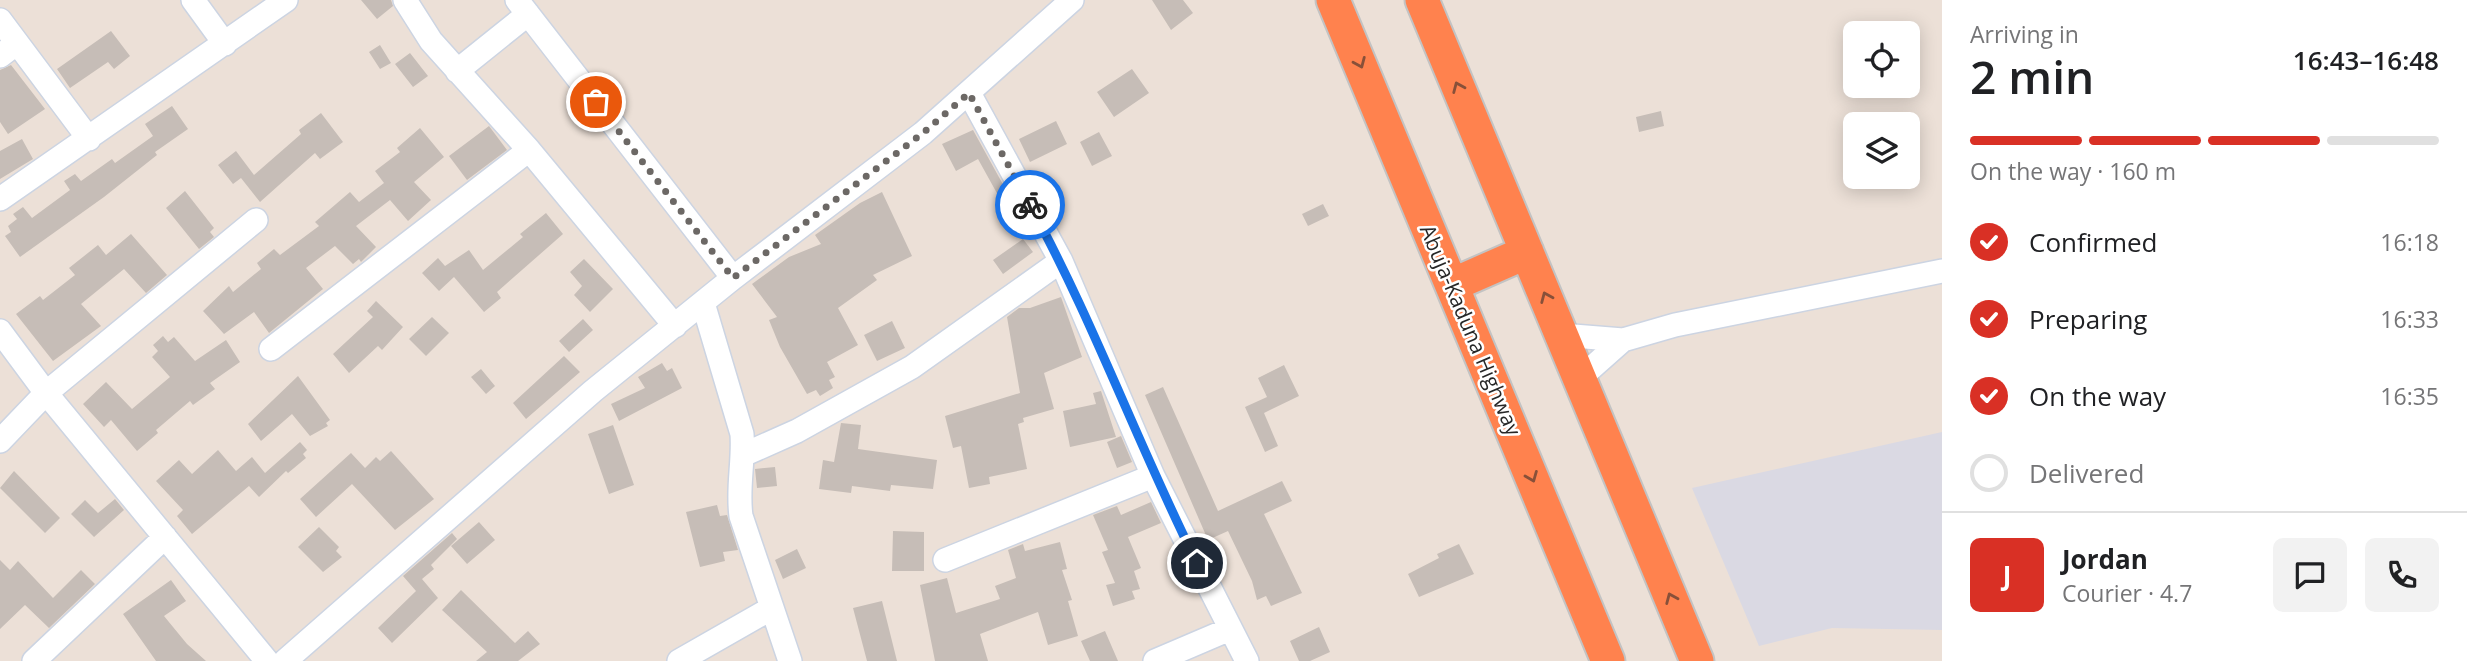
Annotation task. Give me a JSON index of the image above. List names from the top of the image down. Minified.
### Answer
{"streets":{"highway":["Abuja-Kaduna Highway"]},"page":{"heading":["2 min","Arriving in","16:43–16:48"],"panel":["Jordan","Courier · 4.7"],"bar":"On the way · 160 m","list":[["Confirmed","16:18"],["Preparing","16:33"],["On the way","16:35"],"Delivered"],"round":"J"}}
